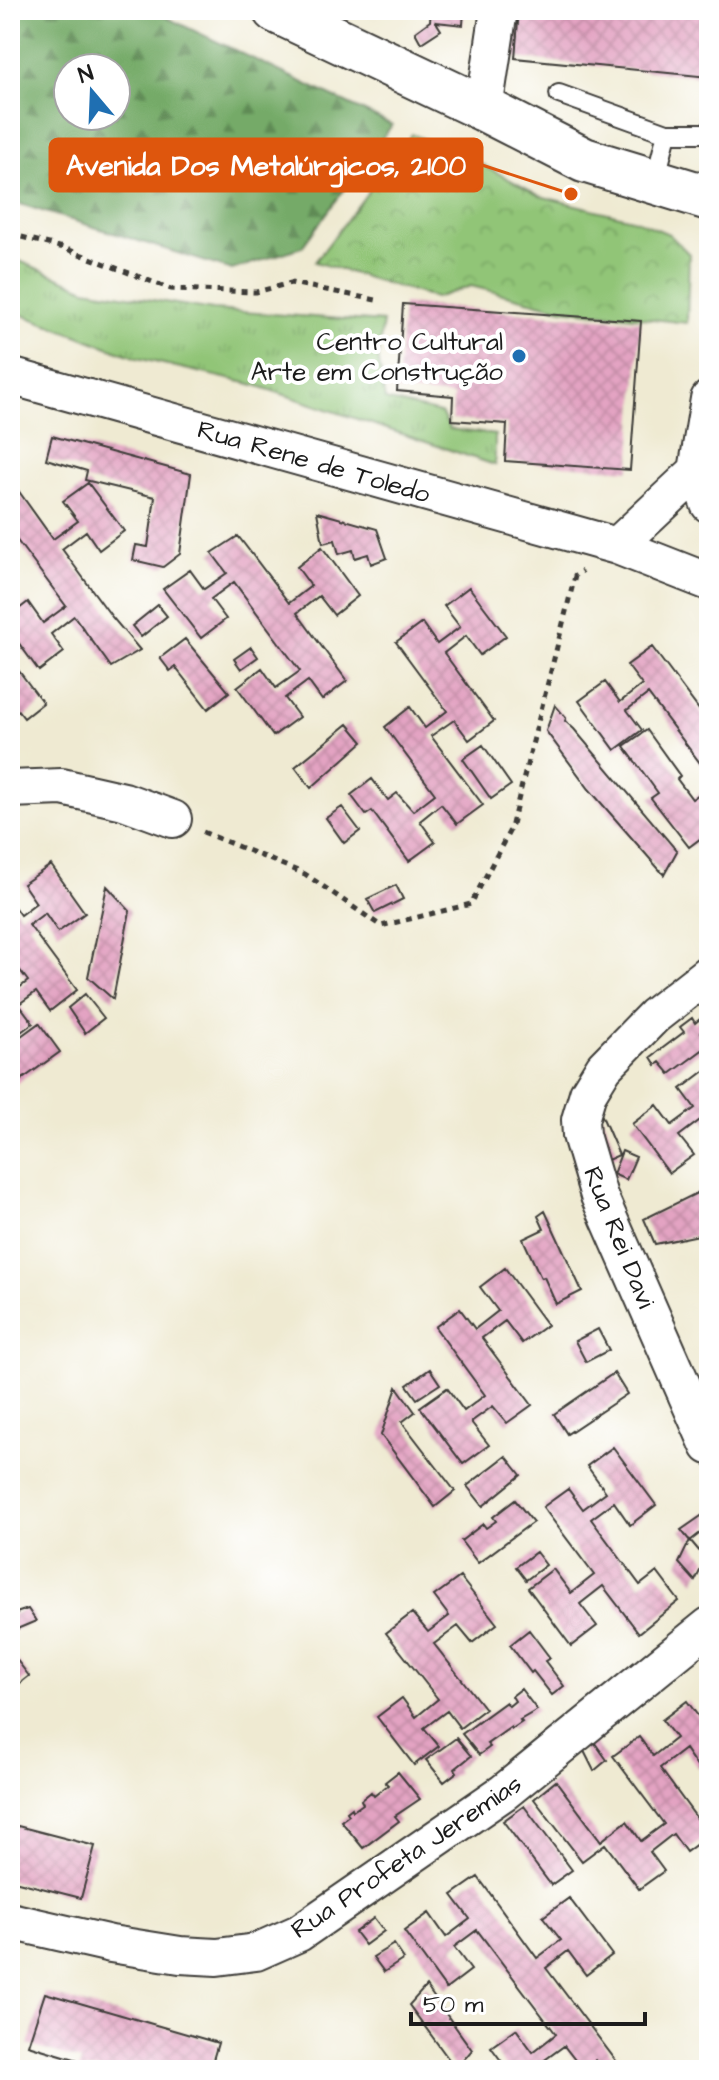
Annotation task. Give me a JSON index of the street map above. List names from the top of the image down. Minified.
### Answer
{"streets":{"street":["Rua Rene de Toledo","Rua Rei Davi","Rua Profeta Jeremias"]},"places":["Avenida Dos Metalúrgicos, 2100","Centro Cultural Arte em Construção"],"scale_bar":"50 m","north":"top"}
